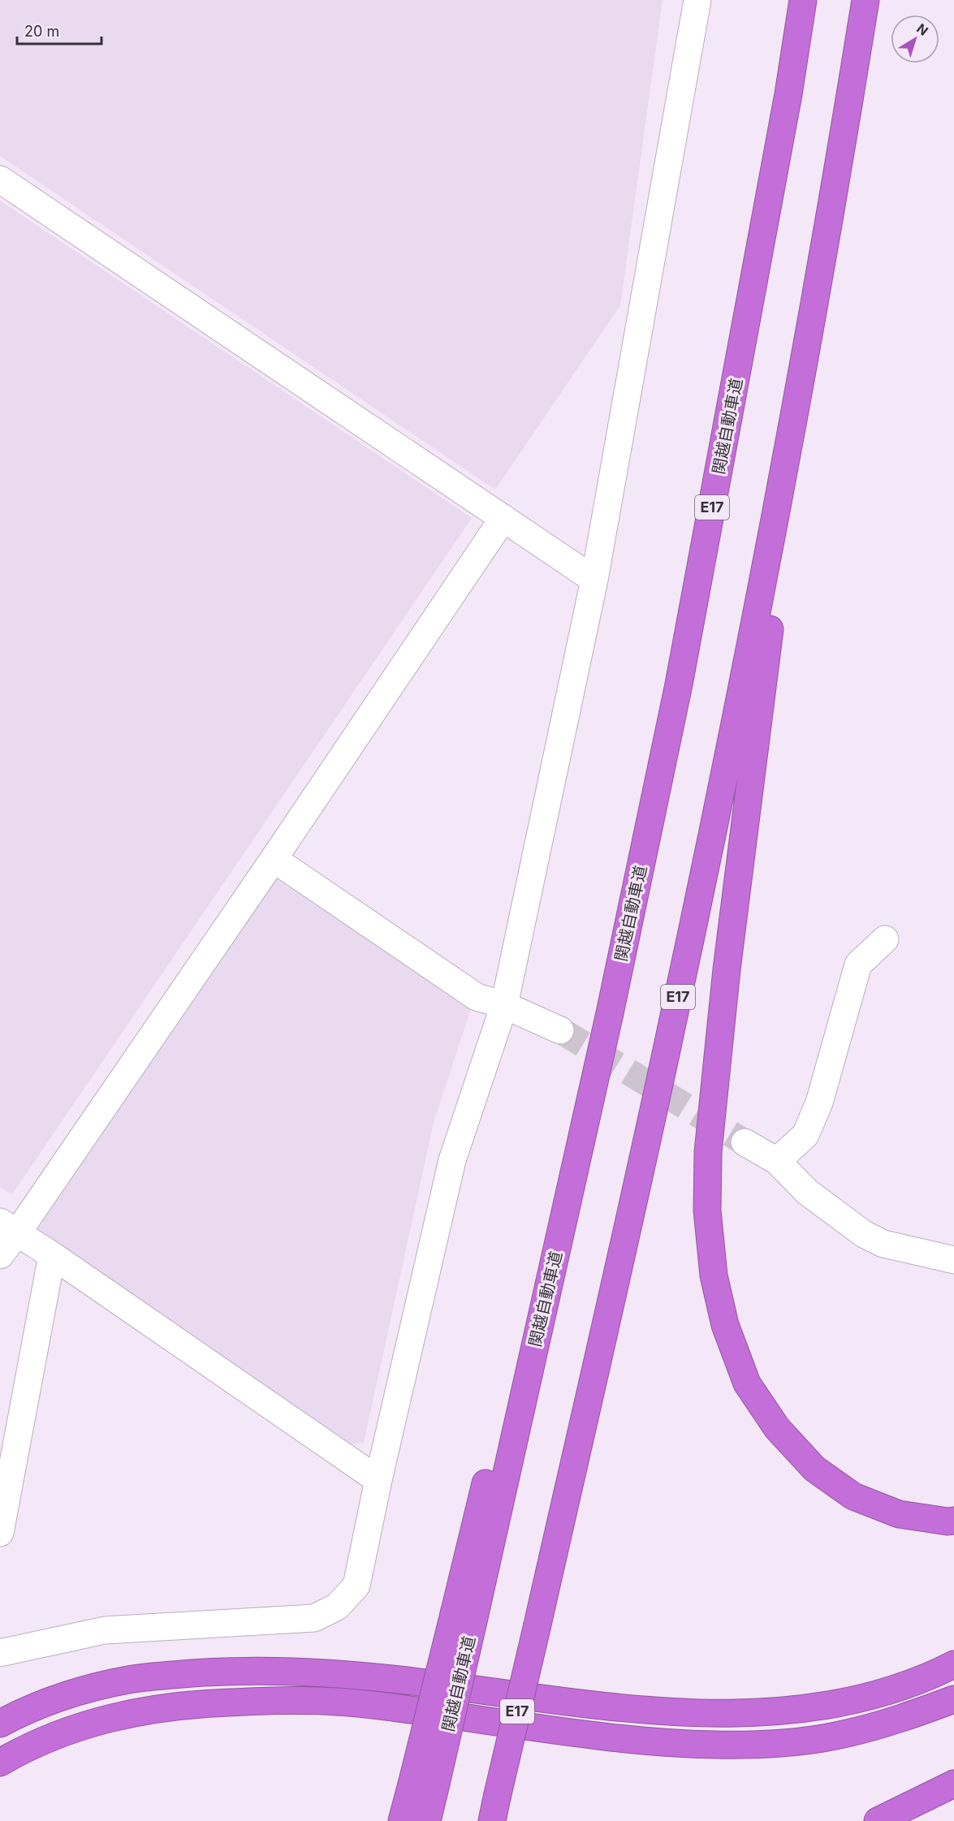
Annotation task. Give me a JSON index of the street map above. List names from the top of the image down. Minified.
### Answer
{"streets":{"highway":["関越自動車道","E17"]},"scale_bar":"20 m","north":"top right"}
